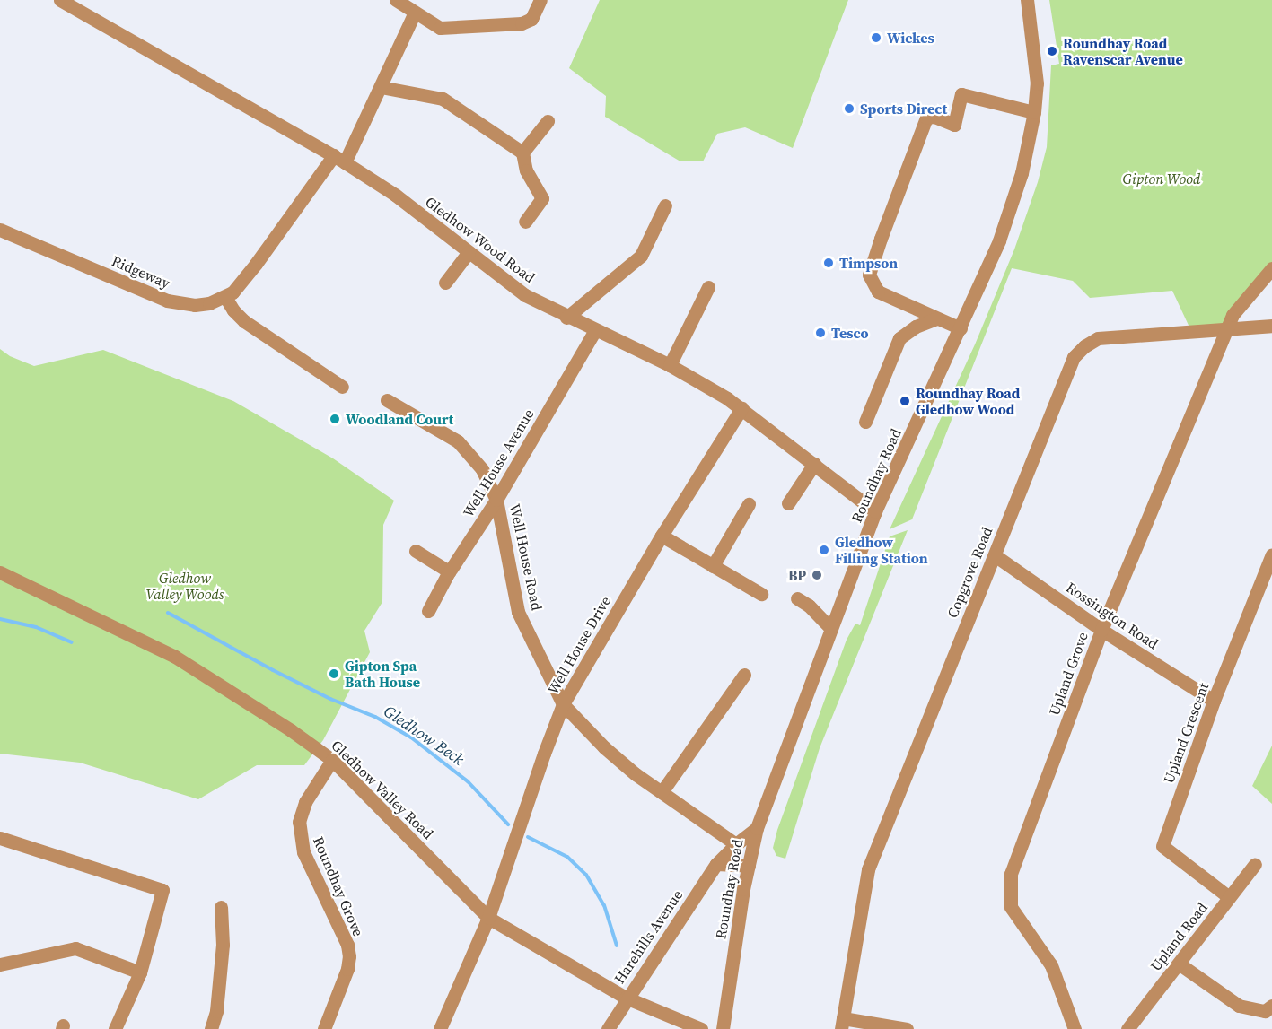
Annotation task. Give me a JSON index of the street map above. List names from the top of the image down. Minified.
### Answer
{"streets":{"street":["Gledhow Wood Road","Ridgeway","Well House Avenue","Roundhay Road","Well House Road","Copgrove Road","Rossington Road","Well House Drive","Upland Grove","Upland Crescent","Gledhow Valley Road","Roundhay Grove","Harehills Avenue","Upland Road"]},"crossings":[["Gledhow Wood Road","Well House Avenue"],["Gledhow Wood Road","Roundhay Road"],["Gledhow Wood Road","Well House Drive"],["Well House Avenue","Well House Road"],["Roundhay Road","Harehills Avenue"],["Well House Road","Well House Drive"],["Well House Road","Harehills Avenue"],["Copgrove Road","Rossington Road"],["Copgrove Road","Upland Grove"],["Rossington Road","Upland Grove"],["Rossington Road","Upland Crescent"],["Well House Drive","Gledhow Valley Road"],["Upland Crescent","Upland Road"],["Gledhow Valley Road","Roundhay Grove"],["Gledhow Valley Road","Harehills Avenue"]],"water":["Gledhow Beck"],"parks":["Gipton Wood","Gledhow Valley Woods"],"places":["Wickes","Roundhay Road Ravenscar Avenue","Sports Direct","Timpson","Tesco","Roundhay Road Gledhow Wood","Woodland Court","Gledhow Filling Station","BP","Gipton Spa Bath House"]}
